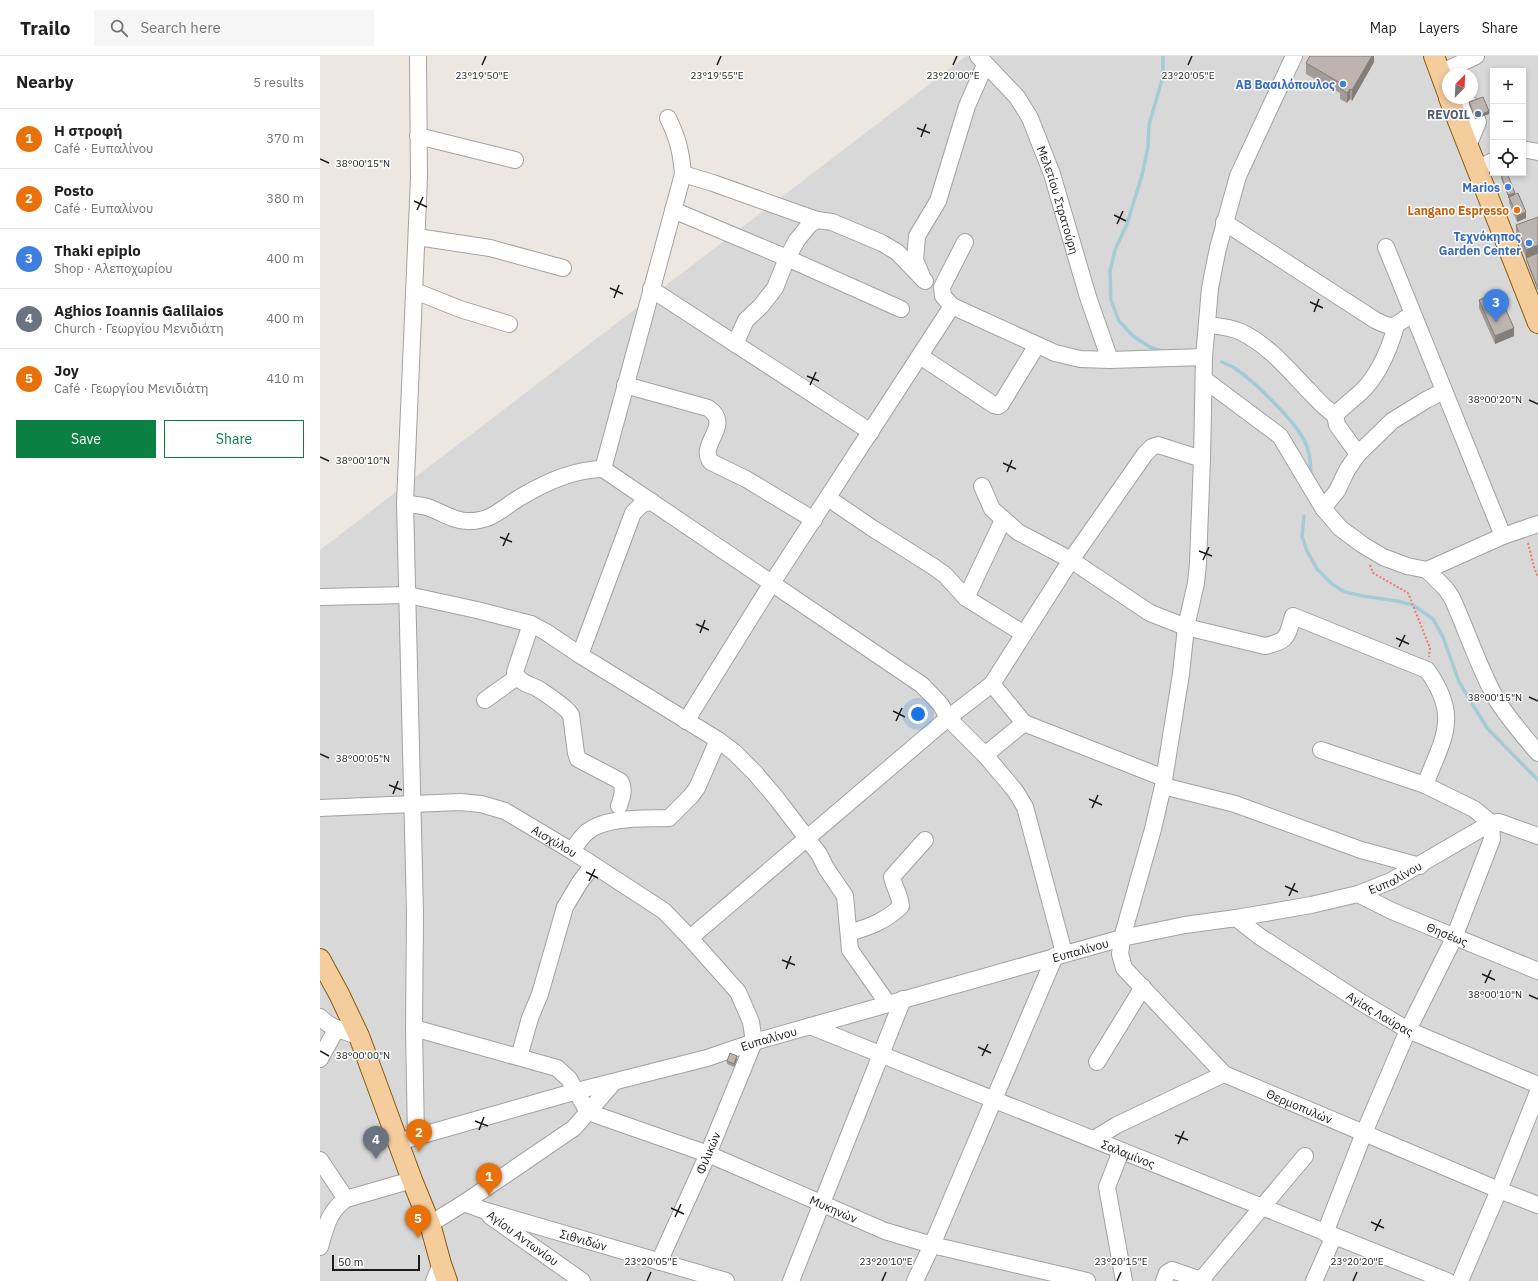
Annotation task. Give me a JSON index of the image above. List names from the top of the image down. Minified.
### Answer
{"streets":{"street":["Μελετίου Στρατούρη","Αισχύλου","Ευπαλίνου","Θησέως","Αγίας Λαύρας","Θερμοπυλών","Φιλικών","Σαλαμίνος","Μυκηνών","Αγίου Αντωνίου","Σιθνιδών"]},"crossings":[["Αισχύλου","Ευπαλίνου"],["Αισχύλου","Φιλικών"],["Ευπαλίνου","Θησέως"],["Ευπαλίνου","Αγίας Λαύρας"],["Ευπαλίνου","Θερμοπυλών"],["Ευπαλίνου","Φιλικών"],["Ευπαλίνου","Σαλαμίνος"],["Φιλικών","Μυκηνών"],["Φιλικών","Σιθνιδών"],["Αγίου Αντωνίου","Σιθνιδών"]],"places":["ΑΒ Βασιλόπουλος","REVOIL","Marios","Langano Espresso","Τεχνόκηπος Garden Center"],"scale_bar":"50 m","north":"top right","page":{"header":"Trailo","search":"Search here","nav":["Map","Layers","Share"],"heading":["Nearby","5 results"],"map_buttons":["+","−"],"list":[{"mark":"1","name":"Η στροφή","note":"Café · Ευπαλίνου","value":"370 m"},{"mark":"2","name":"Posto","note":"Café · Ευπαλίνου","value":"380 m"},{"mark":"3","name":"Thaki epiplo","note":"Shop · Αλεποχωρίου","value":"400 m"},{"mark":"4","name":"Aghios Ioannis Galilaios","note":"Church · Γεωργίου Μενιδιάτη","value":"400 m"},{"mark":"5","name":"Joy","note":"Café · Γεωργίου Μενιδιάτη","value":"410 m"}],"pins":["3","2","4","1","5"],"buttons":["Save","Share"],"scale":"50 m"},"coordinates":["23°19'50\"E","23°19'55\"E","23°20'00\"E","23°20'05\"E","38°00'15\"N","38°00'20\"N","38°00'10\"N","38°00'05\"N","38°00'00\"N","23°20'10\"E","23°20'15\"E","23°20'20\"E"]}
